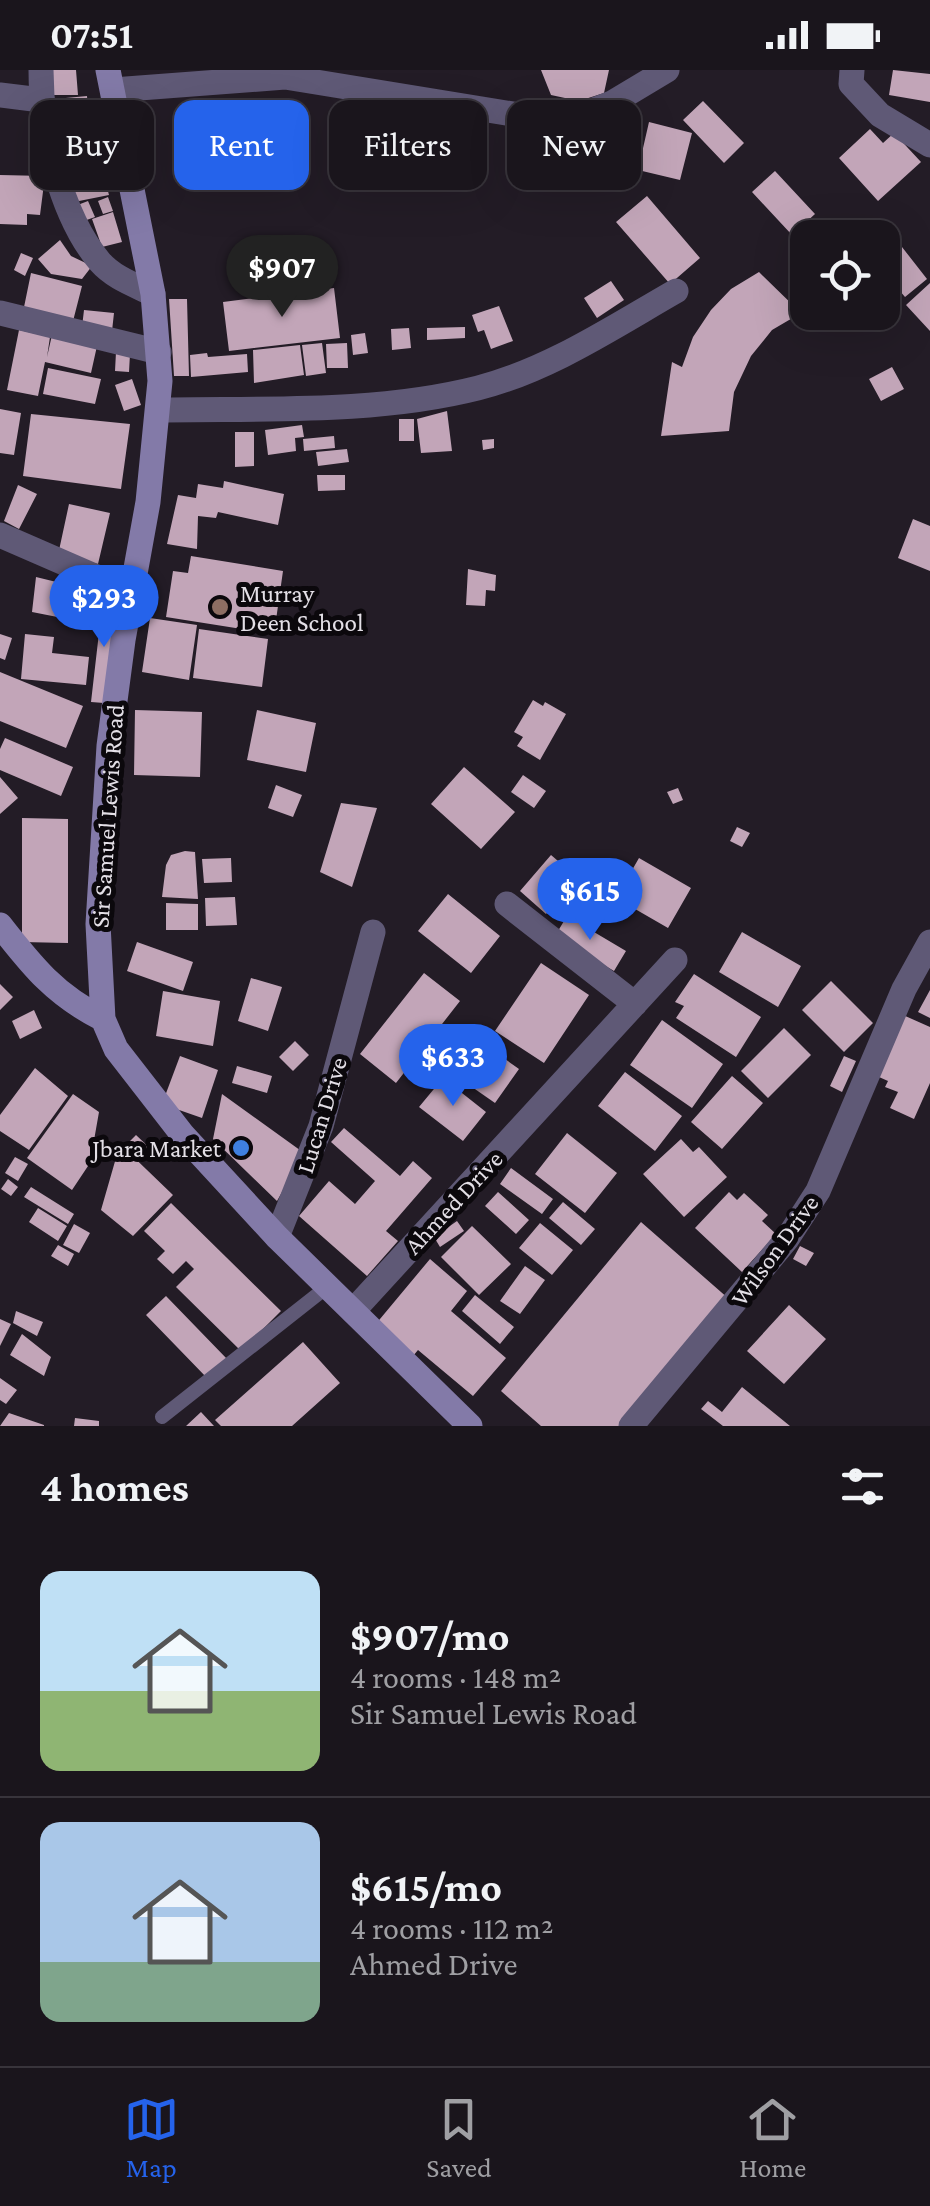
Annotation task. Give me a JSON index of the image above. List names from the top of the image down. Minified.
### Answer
{"streets":{"main road":["Sir Samuel Lewis Road"],"street":["Lucan Drive","Ahmed Drive","Wilson Drive"]},"crossings":[["Sir Samuel Lewis Road","Lucan Drive"],["Sir Samuel Lewis Road","Ahmed Drive"]],"places":["Murray Deen School","Jbara Market"],"page":{"status":"07:51","chip":["Buy","Rent","Filters","New"],"price":["$907","$293","$615","$633"],"heading":"4 homes","list":[{"name":"$907/mo","note":"4 rooms · 148 m² · Sir Samuel Lewis Road"},{"name":"$615/mo","note":"4 rooms · 112 m² · Ahmed Drive"}],"tabs":["Map","Saved","Home"]}}
